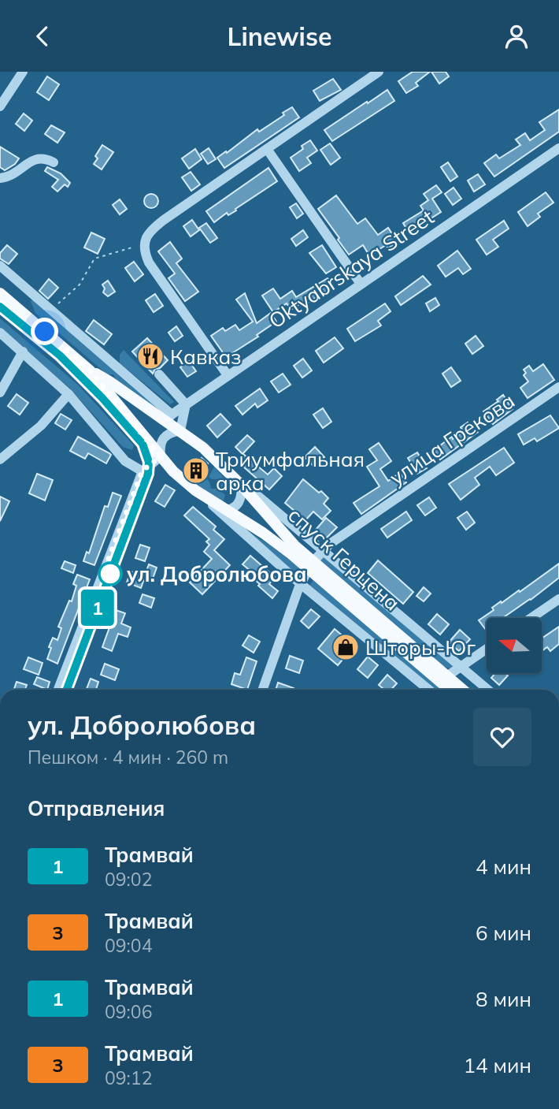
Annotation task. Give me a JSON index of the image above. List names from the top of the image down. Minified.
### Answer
{"streets":{"main road":["спуск Герцена"],"street":["Oktyabrskaya Street","улица Грекова"]},"crossings":[["Oktyabrskaya Street","спуск Герцена"],["улица Грекова","спуск Герцена"]],"places":{"restaurant":["Кавказ"],"building":["Триумфальная арка"],"other":["ул. Добролюбова"],"shop":["Шторы-Юг"]},"lines":["tram line 1"],"north":"left","page":{"header":"Linewise","on_map":"1","heading":[["ул. Добролюбова","Пешком · 4 мин · 260 m"],"Отправления"],"list":[{"mark":"1","name":"Трамвай","note":"09:02","value":"4 мин"},{"mark":"3","name":"Трамвай","note":"09:04","value":"6 мин"},{"mark":"1","name":"Трамвай","note":"09:06","value":"8 мин"},{"mark":"3","name":"Трамвай","note":"09:12","value":"14 мин"}]}}
